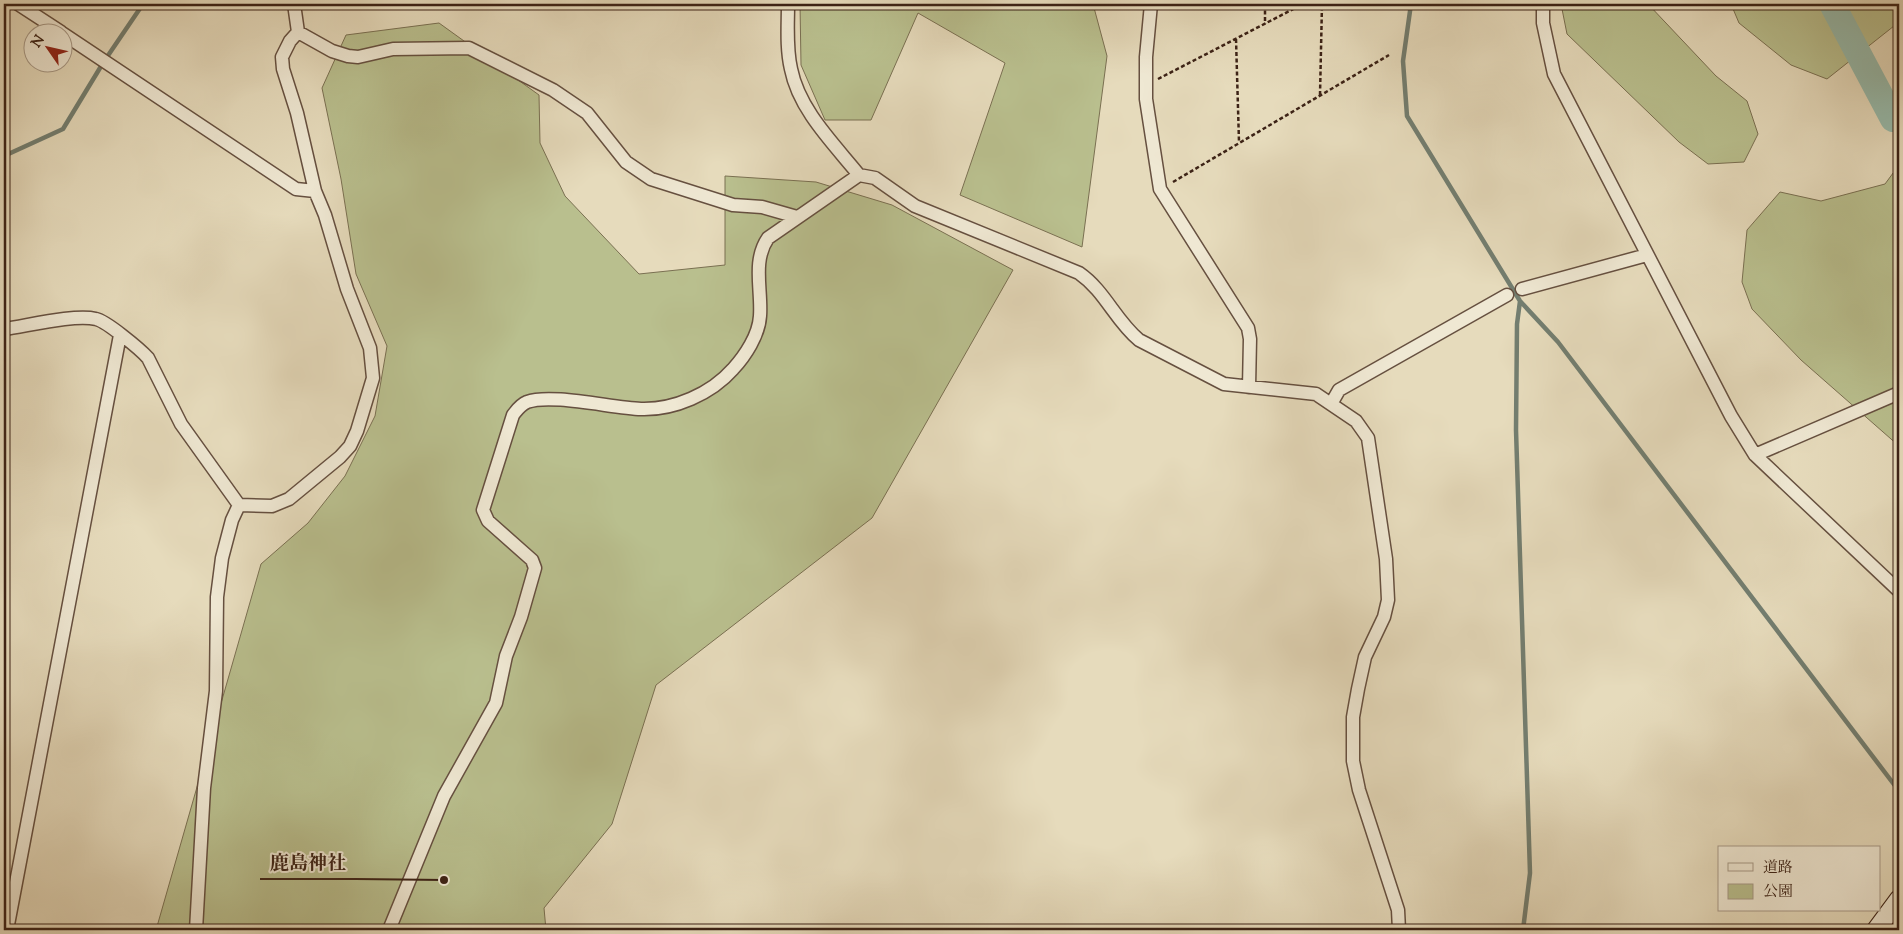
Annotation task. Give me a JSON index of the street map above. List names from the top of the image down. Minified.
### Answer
{"places":["鹿島神社"],"legend":["道路","公園"],"north":"top left"}
